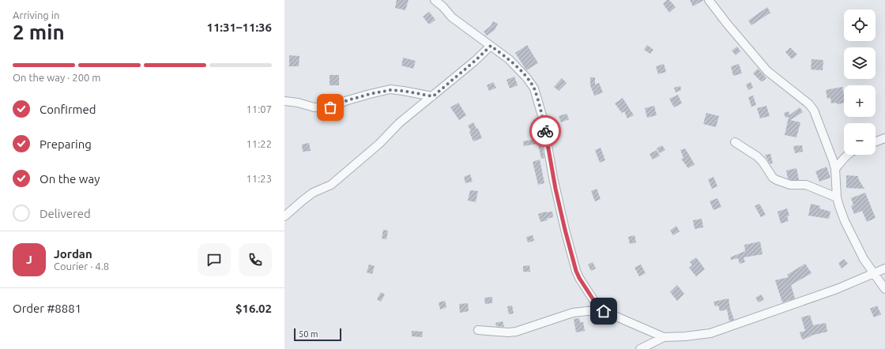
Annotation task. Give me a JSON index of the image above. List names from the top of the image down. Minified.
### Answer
{"scale_bar":"50 m","page":{"heading":["2 min","Arriving in","11:31–11:36"],"panel":["Jordan","Courier · 4.8","Order #8881","$16.02"],"map_buttons":["+","−"],"bar":"On the way · 200 m","list":[["Confirmed","11:07"],["Preparing","11:22"],["On the way","11:23"],"Delivered"],"round":"J","scale":"50 m"}}
